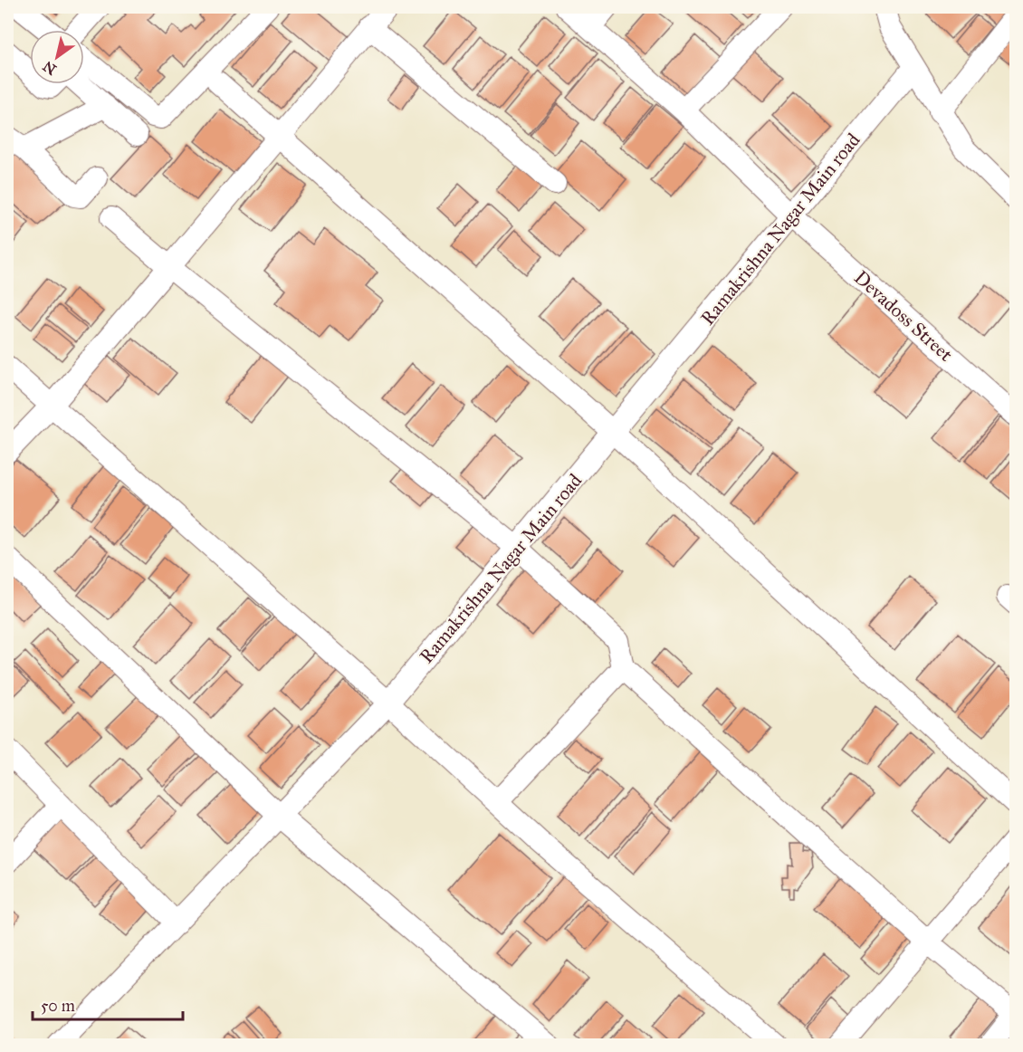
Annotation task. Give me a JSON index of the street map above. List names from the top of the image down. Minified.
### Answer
{"streets":{"street":["Ramakrishna Nagar Main road","Devadoss Street"]},"crossings":[["Ramakrishna Nagar Main road","Devadoss Street"]],"scale_bar":"50 m","north":"bottom left"}
